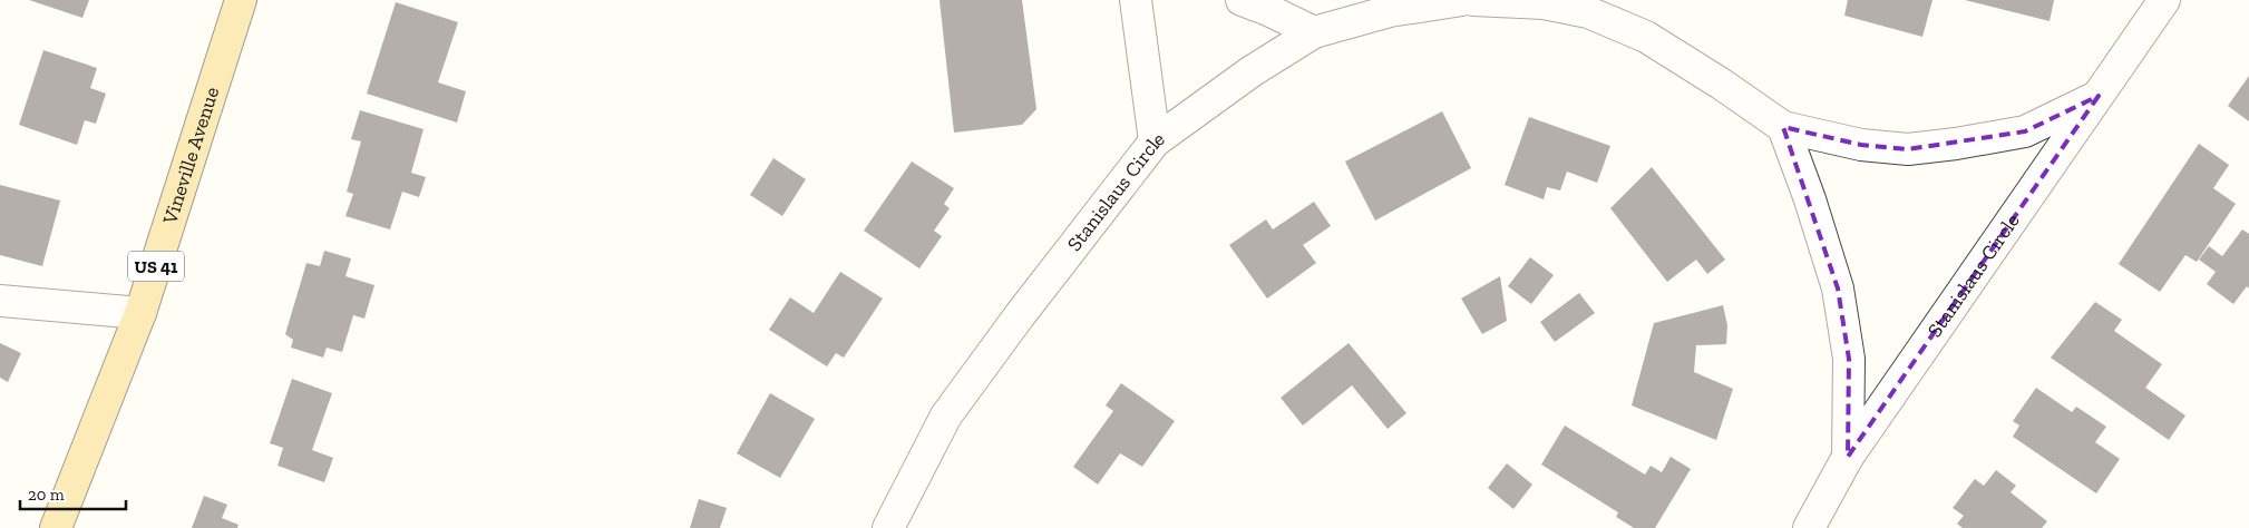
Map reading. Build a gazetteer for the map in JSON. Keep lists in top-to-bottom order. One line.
{"streets":{"main road":["Vineville Avenue","US 41"],"street":["Stanislaus Circle"]},"scale_bar":"20 m"}
